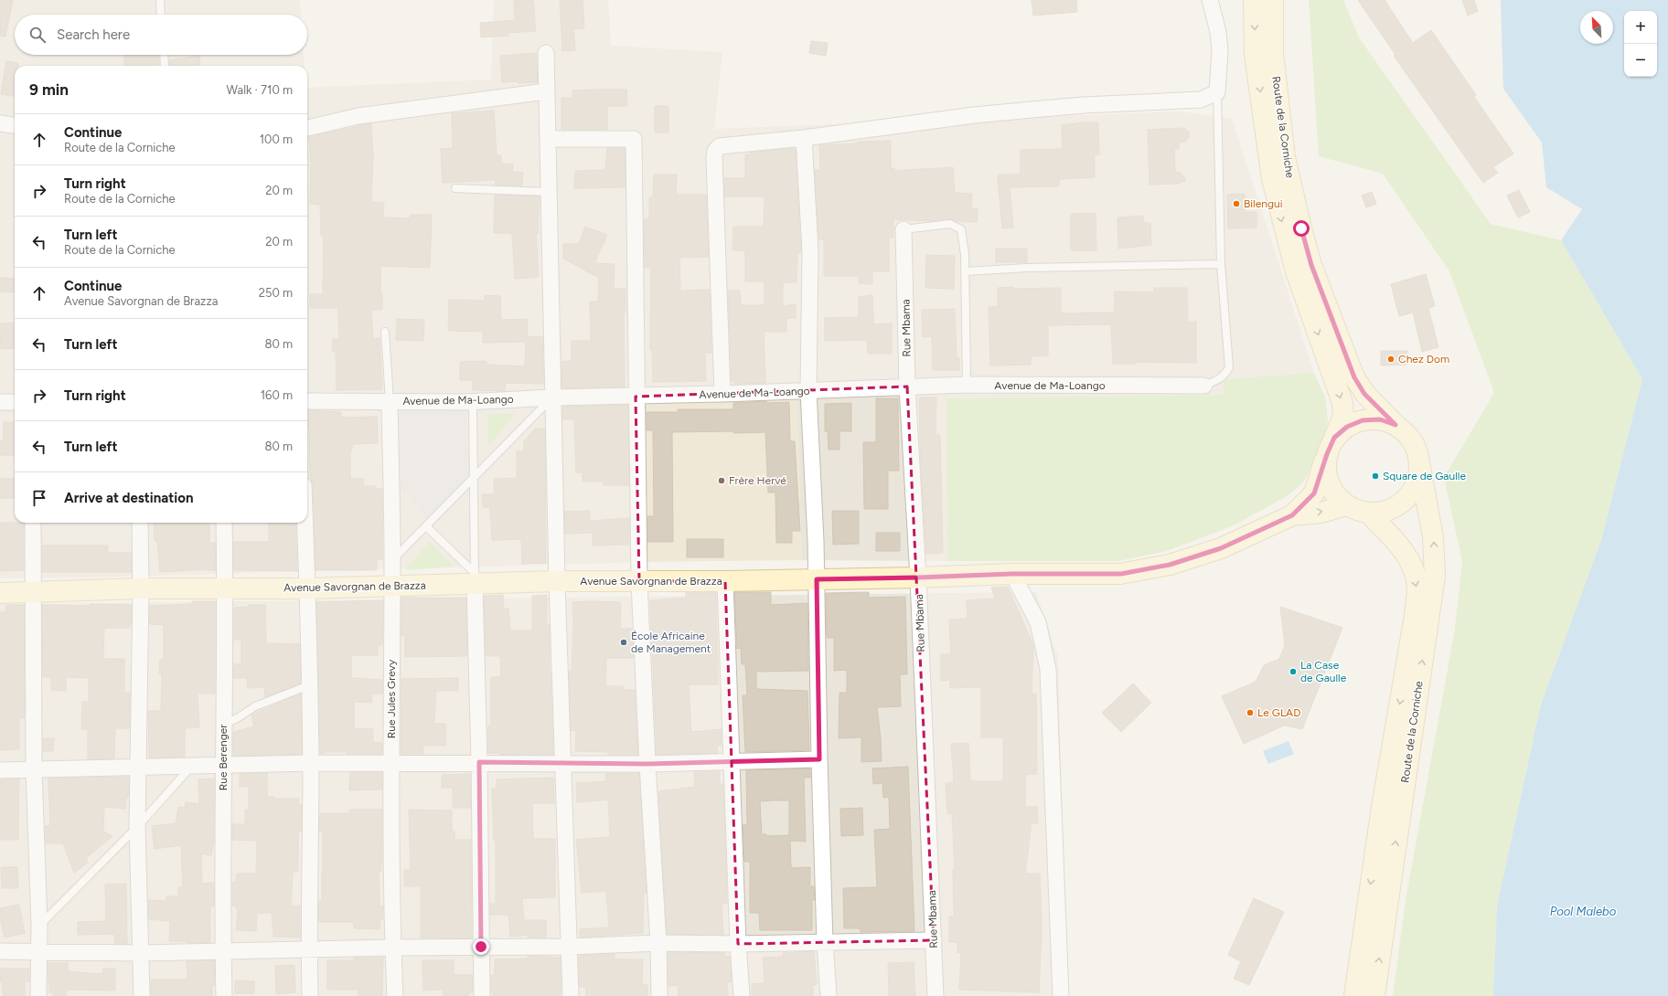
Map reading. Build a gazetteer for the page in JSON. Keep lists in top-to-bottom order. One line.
{"streets":{"main road":["Route de la Corniche","Avenue Savorgnan de Brazza"],"street":["Rue Mbama","Avenue de Ma-Loango","Rue Jules Grevy","Rue Berenger"]},"crossings":[["Route de la Corniche","Avenue Savorgnan de Brazza"],["Rue Mbama","Avenue de Ma-Loango"],["Rue Mbama","Avenue Savorgnan de Brazza"],["Avenue de Ma-Loango","Rue Jules Grevy"],["Avenue Savorgnan de Brazza","Rue Jules Grevy"],["Avenue Savorgnan de Brazza","Rue Berenger"]],"water":["Pool Malebo"],"places":["Bilengui","Chez Dom","Square de Gaulle","Frère Hervé","École Africaine de Management","La Case de Gaulle","Le GLAD"],"north":"top left","page":{"map_buttons":["+","−"],"search":"Search here","heading":["9 min","Walk · 710 m"],"list":[["Continue","Route de la Corniche","100 m"],["Turn right","Route de la Corniche","20 m"],["Turn left","Route de la Corniche","20 m"],["Continue","Avenue Savorgnan de Brazza","250 m"],["Turn left","80 m"],["Turn right","160 m"],["Turn left","80 m"],"Arrive at destination"]}}
